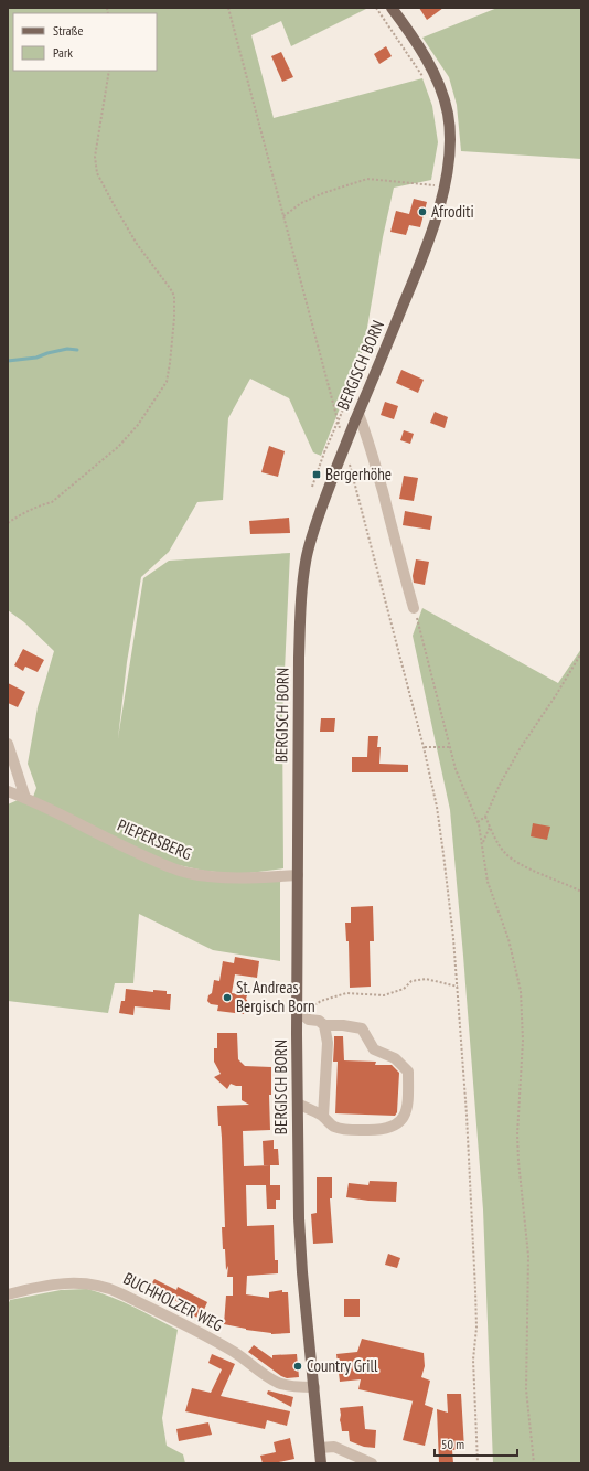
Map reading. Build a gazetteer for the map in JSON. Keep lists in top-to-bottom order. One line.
{"streets":{"main road":["BERGISCH BORN"],"street":["PIEPERSBERG","BUCHHOLZER WEG"]},"crossings":[["BERGISCH BORN","PIEPERSBERG"],["BERGISCH BORN","BUCHHOLZER WEG"]],"places":{"other":["Afroditi","St. Andreas Bergisch Born","Country Grill"],"transit":["Bergerhöhe"]},"legend":["Straße","Park"],"scale_bar":"50 m"}
